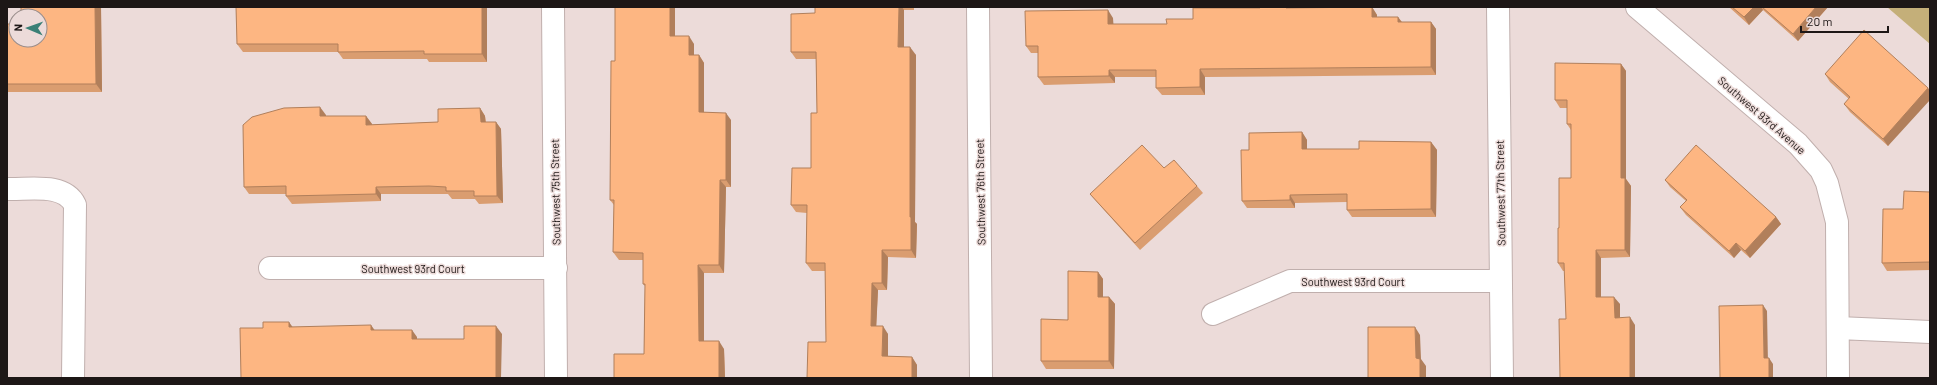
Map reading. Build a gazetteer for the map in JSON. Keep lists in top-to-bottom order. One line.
{"streets":{"street":["Southwest 93rd Avenue","Southwest 75th Street","Southwest 76th Street","Southwest 77th Street","Southwest 93rd Court"]},"crossings":[["Southwest 75th Street","Southwest 93rd Court"],["Southwest 77th Street","Southwest 93rd Court"]],"scale_bar":"20 m","north":"left"}
